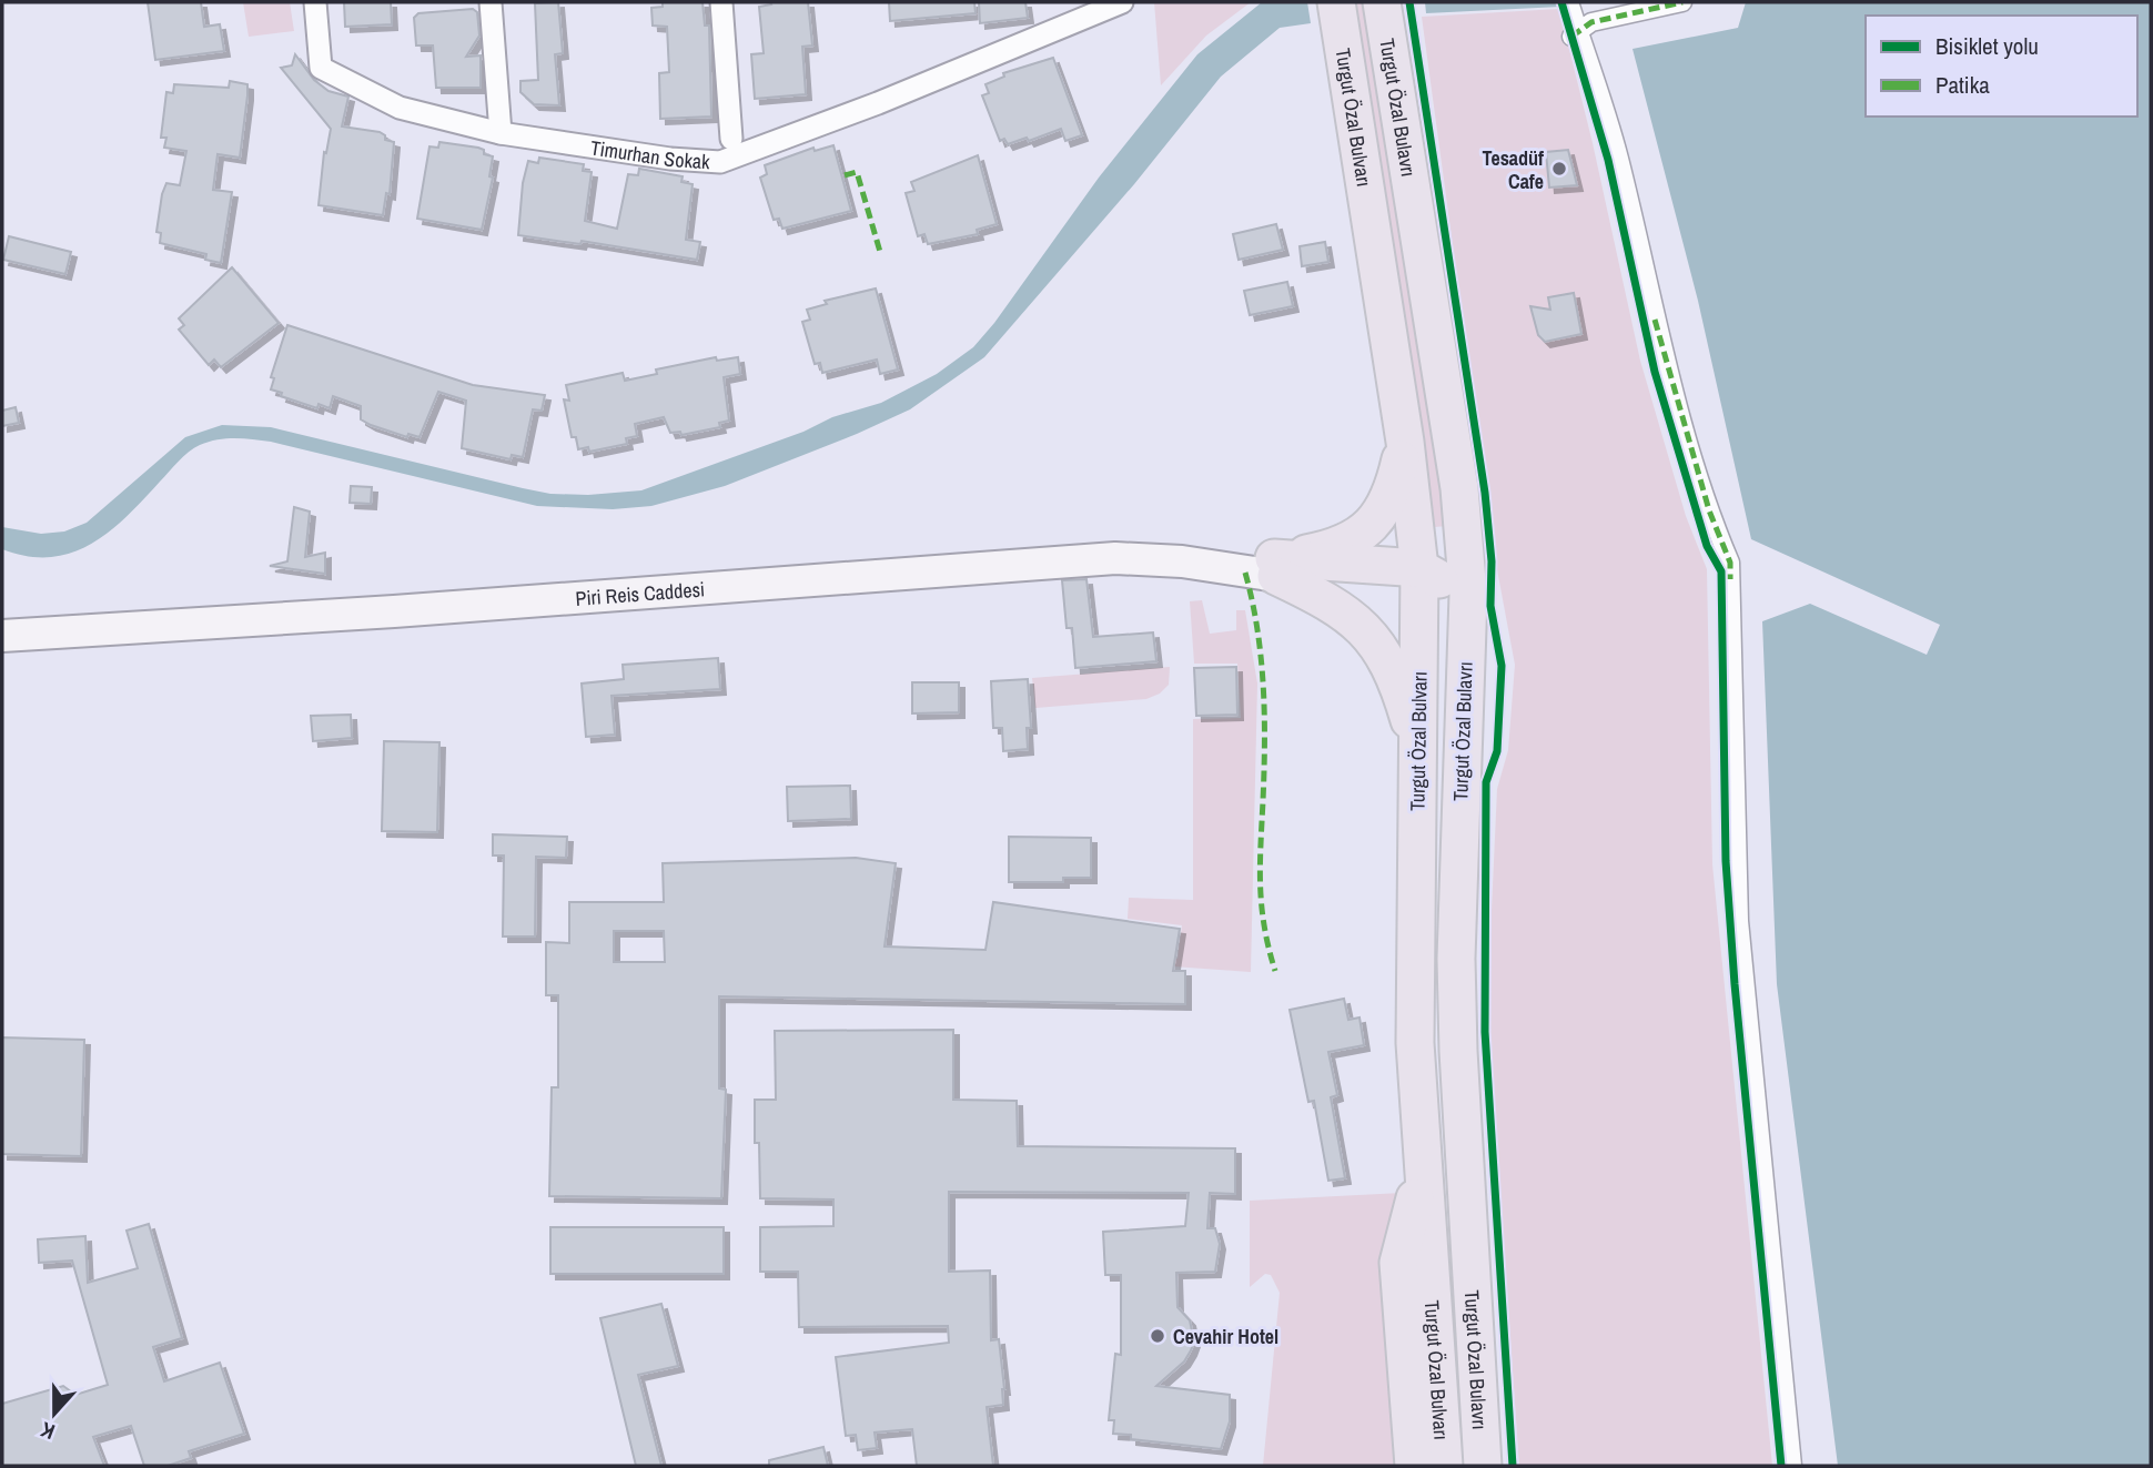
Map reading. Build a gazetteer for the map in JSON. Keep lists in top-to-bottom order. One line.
{"streets":{"highway":["Turgut Özal Bulavrı","Turgut Özal Bulvarı"],"main road":["Piri Reis Caddesi"],"street":["Timurhan Sokak"]},"places":["Tesadüf Cafe","Cevahir Hotel"],"legend":["Bisiklet yolu","Patika"],"north":"bottom"}
